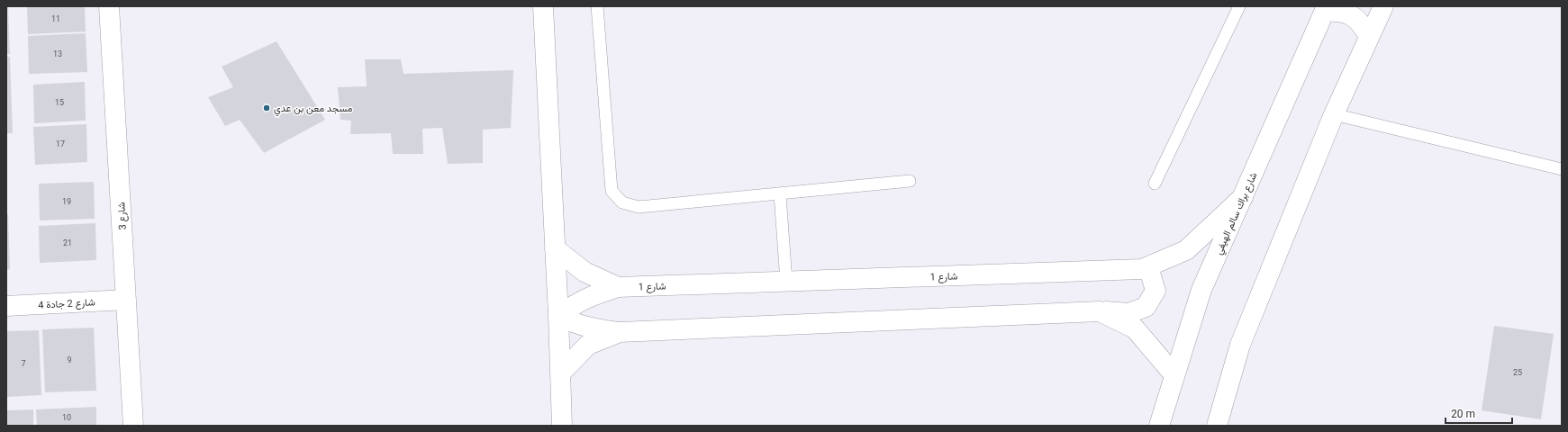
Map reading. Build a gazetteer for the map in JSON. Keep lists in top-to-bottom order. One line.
{"streets":{"street":["شارع براك سالم الهيفي","شارع 3","شارع 1","شارع 2 جادة 4"]},"crossings":[["شارع براك سالم الهيفي","شارع 1"],["شارع 3","شارع 2 جادة 4"]],"places":["مسجد معن بن عدي"],"house_numbers":["11","13","15","17","19","21","9","7","25","10"],"scale_bar":"20 m"}
